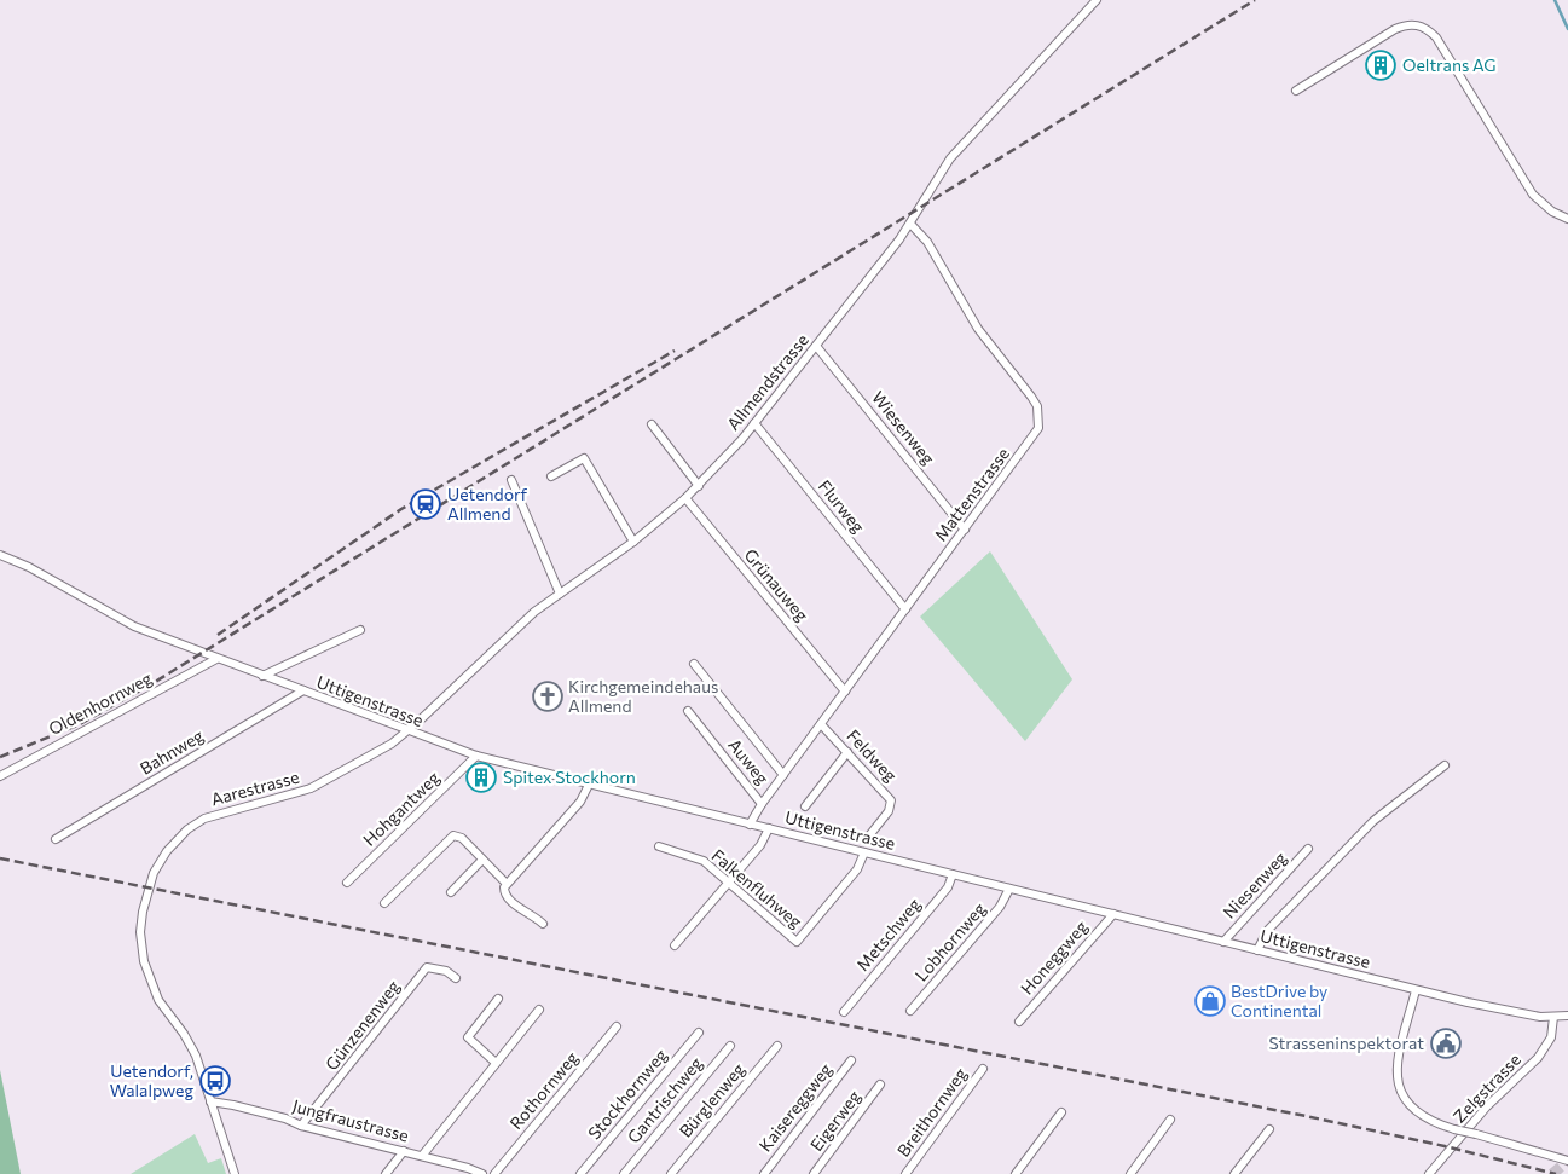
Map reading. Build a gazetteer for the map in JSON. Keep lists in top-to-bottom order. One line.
{"streets":{"street":["Allmendstrasse","Wiesenweg","Mattenstrasse","Flurweg","Grünauweg","Uttigenstrasse","Oldenhornweg","Bahnweg","Feldweg","Auweg","Aarestrasse","Hohgantweg","Niesenweg","Falkenfluhweg","Metschweg","Lobhornweg","Honeggweg","Günzenenweg","Zelgstrasse","Rothornweg","Stockhornweg","Gantrischweg","Bürglenweg","Kaisereggweg","Breithornweg","Jungfraustrasse","Eigerweg"]},"crossings":[["Allmendstrasse","Wiesenweg"],["Allmendstrasse","Mattenstrasse"],["Allmendstrasse","Flurweg"],["Allmendstrasse","Grünauweg"],["Allmendstrasse","Uttigenstrasse"],["Allmendstrasse","Aarestrasse"],["Wiesenweg","Mattenstrasse"],["Mattenstrasse","Flurweg"],["Mattenstrasse","Grünauweg"],["Mattenstrasse","Uttigenstrasse"],["Mattenstrasse","Feldweg"],["Mattenstrasse","Auweg"],["Uttigenstrasse","Oldenhornweg"],["Uttigenstrasse","Bahnweg"],["Uttigenstrasse","Aarestrasse"],["Uttigenstrasse","Hohgantweg"],["Uttigenstrasse","Niesenweg"],["Uttigenstrasse","Falkenfluhweg"],["Uttigenstrasse","Metschweg"],["Uttigenstrasse","Lobhornweg"],["Uttigenstrasse","Honeggweg"],["Aarestrasse","Jungfraustrasse"],["Günzenenweg","Jungfraustrasse"]],"places":{"building":["Oeltrans AG","Spitex Stockhorn"],"station":["Uetendorf Allmend"],"church":["Kirchgemeindehaus Allmend"],"shop":["BestDrive by Continental"],"public building":["Strasseninspektorat"],"bus stop":["Uetendorf, Walalpweg"]}}
